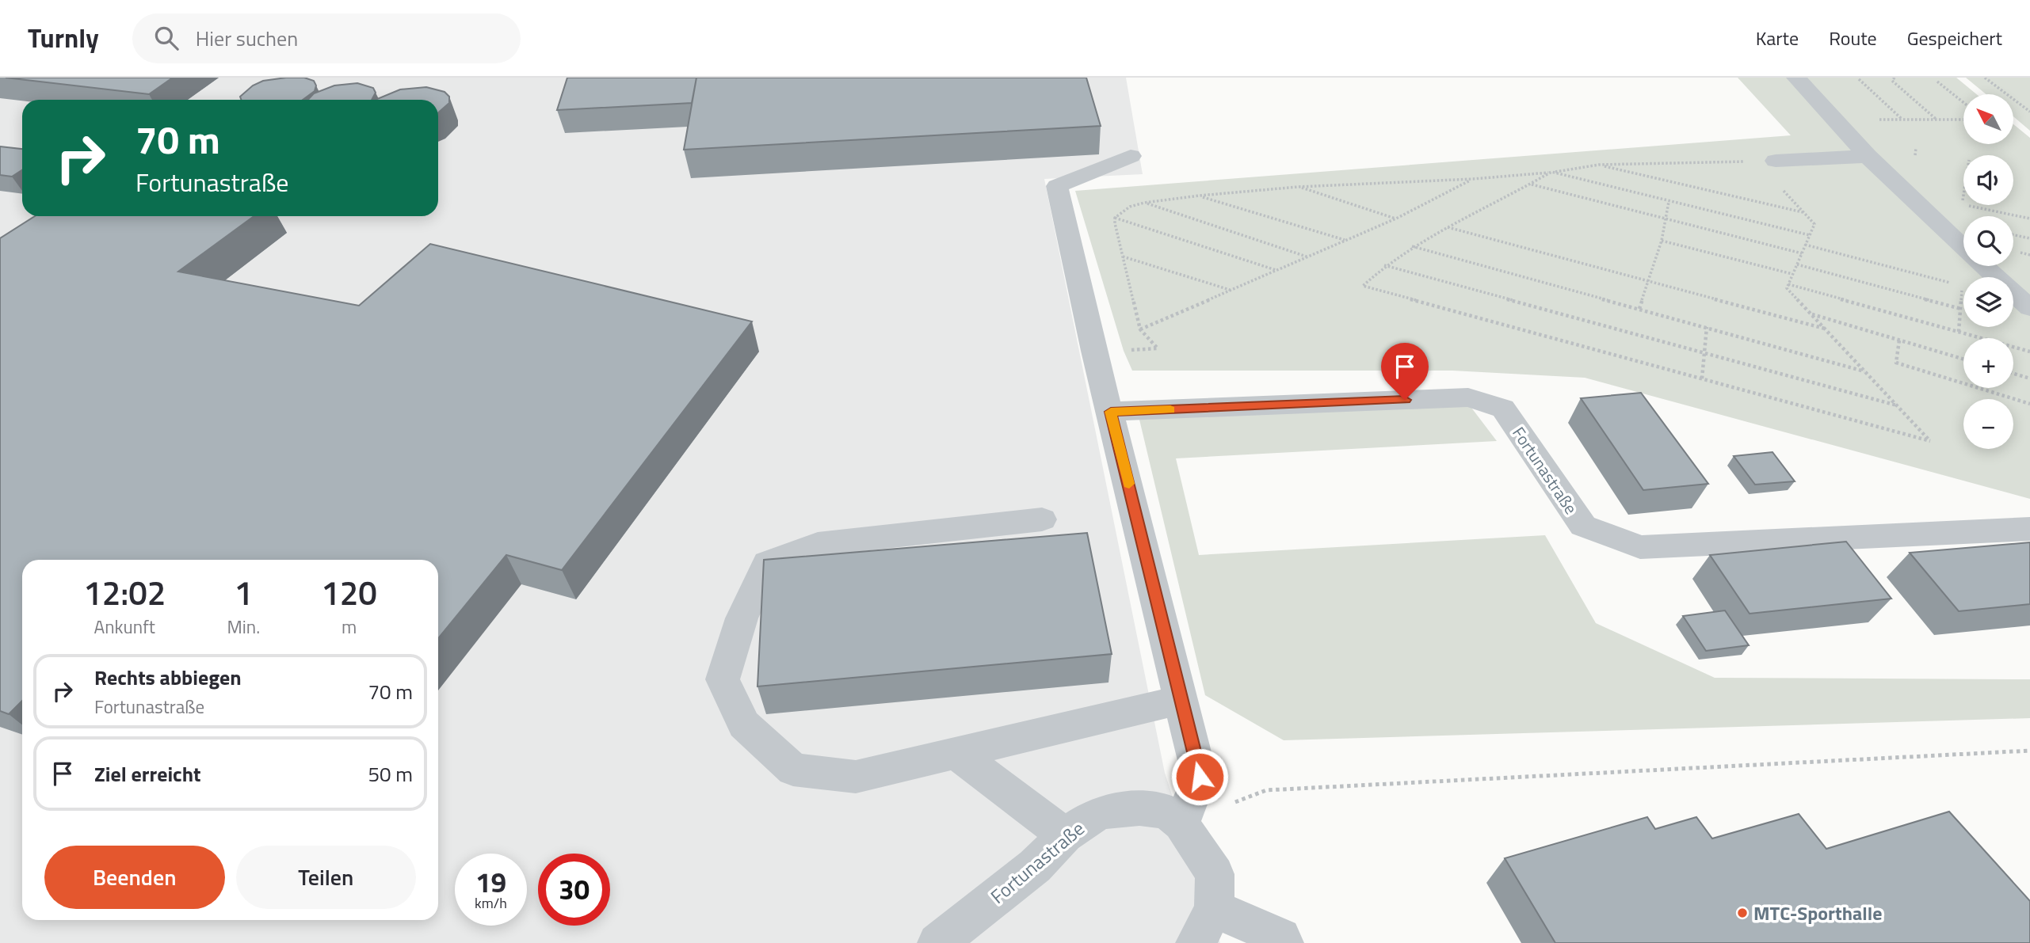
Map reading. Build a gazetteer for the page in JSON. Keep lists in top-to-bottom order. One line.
{"streets":{"street":["Fortunastraße"]},"places":["MTC-Sporthalle"],"north":"top left","page":{"header":"Turnly","search":"Hier suchen","nav":["Karte","Route","Gespeichert"],"map_buttons":["+","−"],"turn":["70 m","Fortunastraße"],"eta":["12:02","Ankunft","1","Min.","120","m"],"list":[{"name":"Rechts abbiegen","note":"Fortunastraße","value":"70 m"},{"name":"Ziel erreicht","value":"50 m"}],"buttons":["Beenden","Teilen"],"speed":"19 km/h","limit":"30"}}
